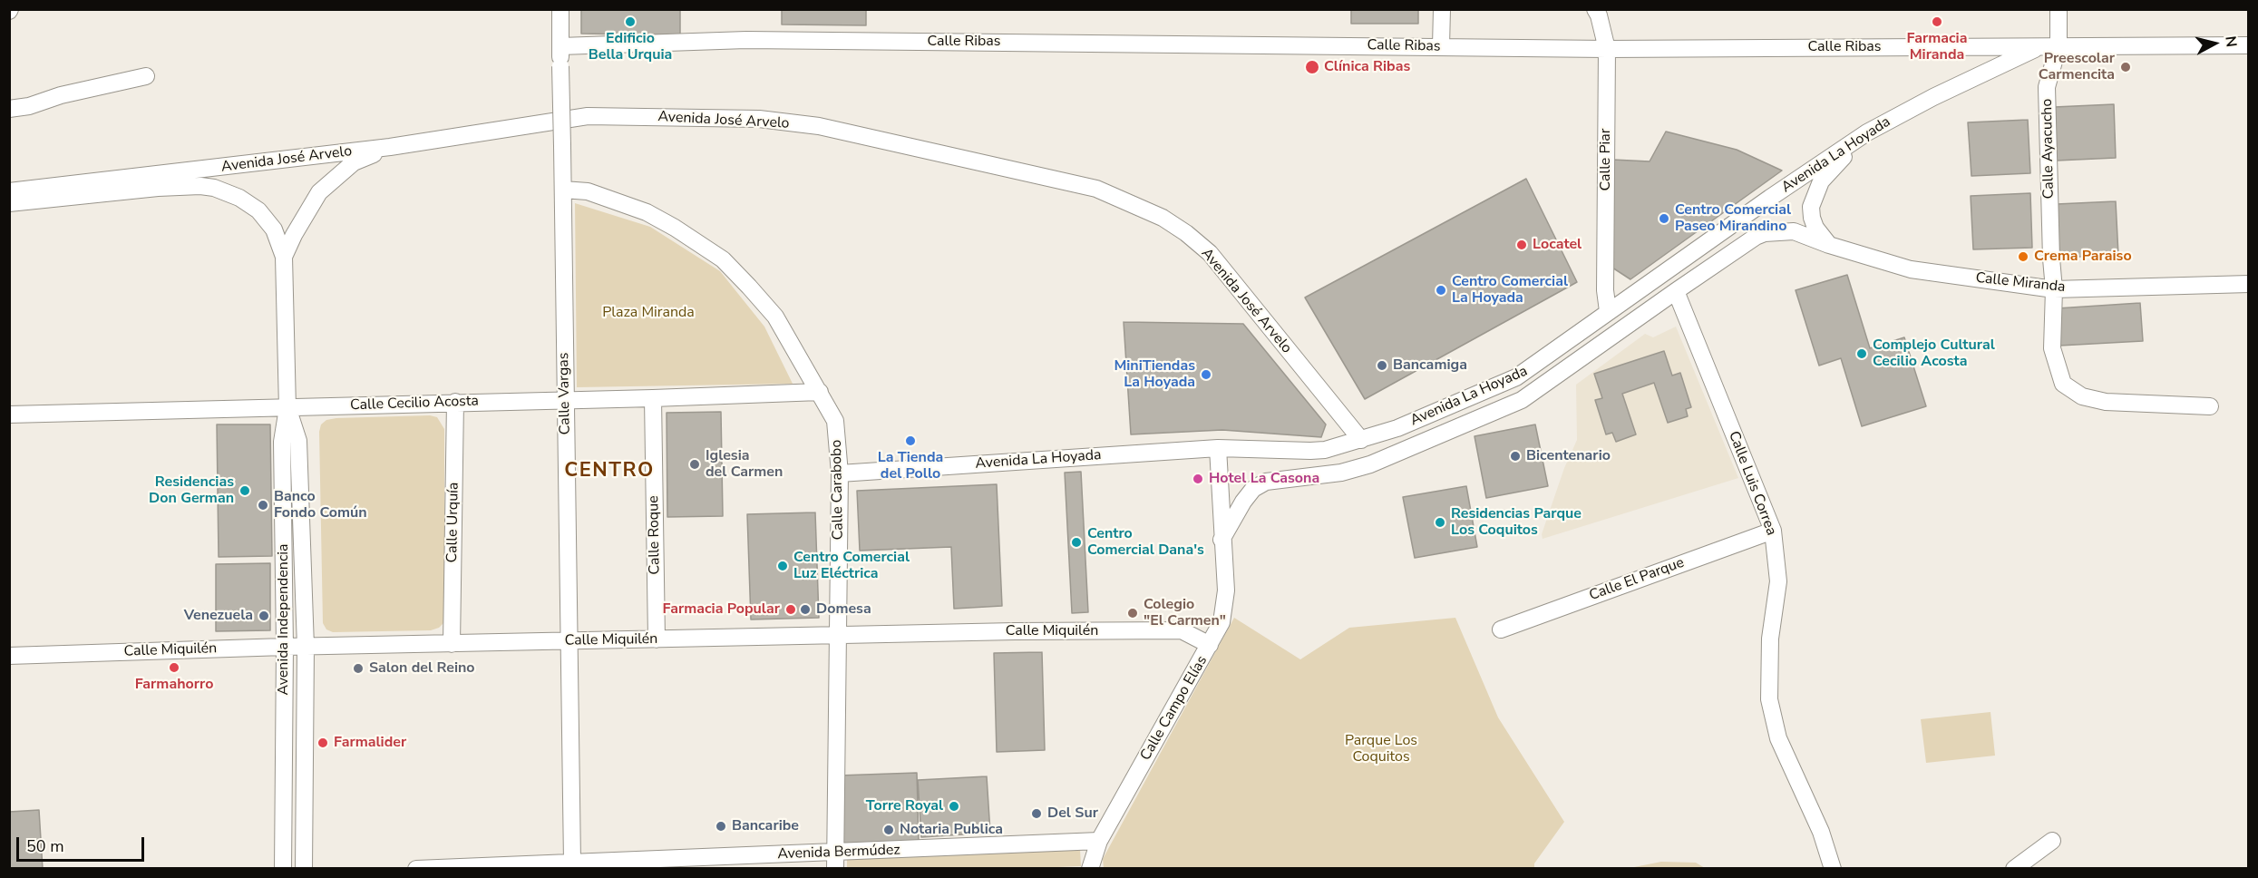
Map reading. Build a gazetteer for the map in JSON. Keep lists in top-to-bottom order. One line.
{"streets":{"street":["Calle Ribas","Avenida José Arvelo","Calle Ayacucho","Avenida La Hoyada","Calle Piar","Calle Miranda","Calle Vargas","Calle Cecilio Acosta","Calle Luis Correa","Calle Carabobo","Calle Urquía","Calle Roque","Calle El Parque","Avenida Independencia","Calle Miquilén","Calle Campo Elías","Avenida Bermúdez"]},"crossings":[["Calle Ribas","Calle Ayacucho"],["Calle Ribas","Avenida La Hoyada"],["Calle Ribas","Calle Piar"],["Calle Ribas","Calle Vargas"],["Avenida José Arvelo","Avenida La Hoyada"],["Calle Ayacucho","Calle Miranda"],["Avenida La Hoyada","Calle Piar"],["Avenida La Hoyada","Calle Miranda"],["Avenida La Hoyada","Calle Luis Correa"],["Avenida La Hoyada","Calle Carabobo"],["Avenida La Hoyada","Calle Campo Elías"],["Calle Vargas","Calle Cecilio Acosta"],["Calle Vargas","Calle Carabobo"],["Calle Vargas","Calle Miquilén"],["Calle Vargas","Avenida Bermúdez"],["Calle Cecilio Acosta","Calle Carabobo"],["Calle Cecilio Acosta","Calle Urquía"],["Calle Cecilio Acosta","Calle Roque"],["Calle Cecilio Acosta","Avenida Independencia"],["Calle Luis Correa","Calle El Parque"],["Calle Carabobo","Calle Miquilén"],["Calle Carabobo","Avenida Bermúdez"],["Calle Urquía","Calle Miquilén"],["Calle Roque","Calle Miquilén"],["Avenida Independencia","Calle Miquilén"],["Calle Miquilén","Calle Campo Elías"],["Calle Campo Elías","Avenida Bermúdez"]],"districts":["CENTRO"],"parks":["Plaza Miranda","Parque Los Coquitos"],"places":["Edificio Bella Urquia","Farmacia Miranda","Clínica Ribas","Preescolar Carmencita","Centro Comercial Paseo Mirandino","Locatel","Crema Paraiso","Centro Comercial La Hoyada","Complejo Cultural Cecilio Acosta","Bancamiga","MiniTiendas La Hoyada","La Tienda del Pollo","Bicentenario","Iglesia del Carmen","Hotel La Casona","Residencias Don German","Banco Fondo Común","Residencias Parque Los Coquitos","Centro Comercial Dana's","Centro Comercial Luz Eléctrica","Farmacia Popular","Domesa","Colegio \"El Carmen\"","Venezuela","Farmahorro","Salon del Reino","Farmalider","Torre Royal","Del Sur","Bancaribe","Notaria Publica"],"scale_bar":"50 m","north":"right"}
